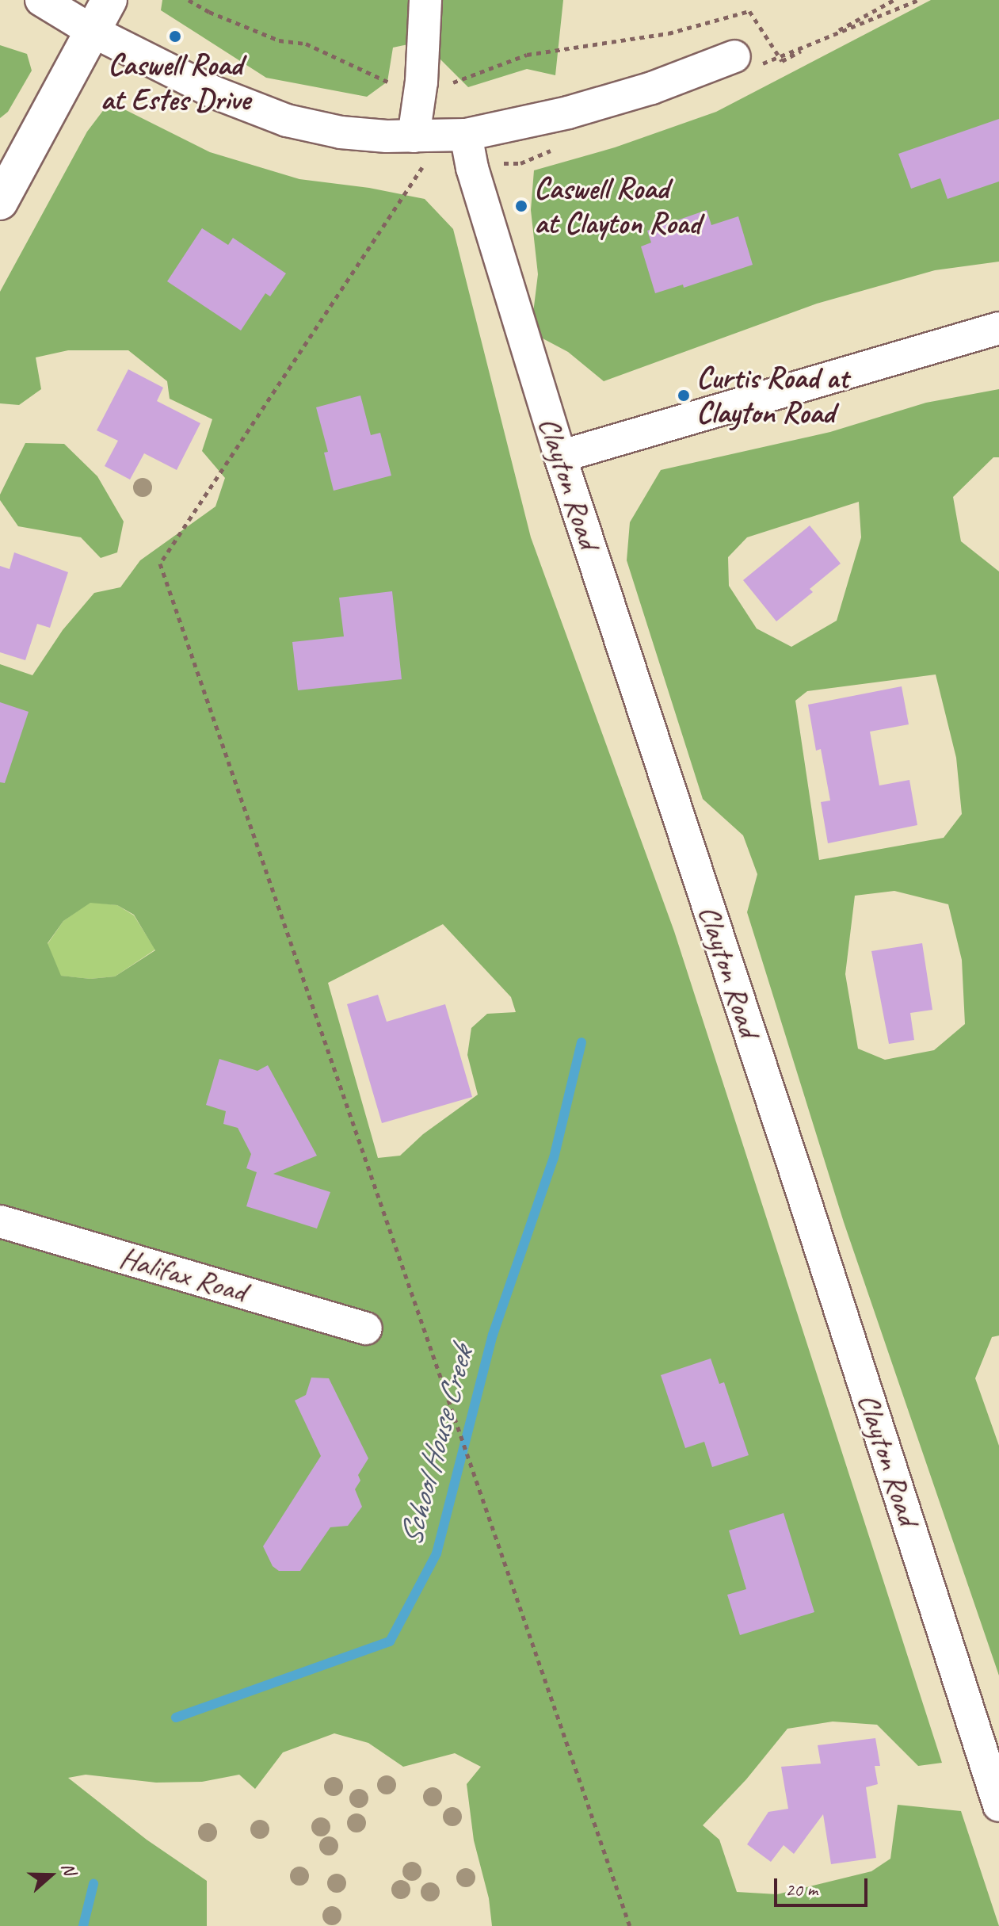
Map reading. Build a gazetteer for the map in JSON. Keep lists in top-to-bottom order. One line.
{"streets":{"street":["Clayton Road","Halifax Road"]},"water":["School House Creek"],"places":["Caswell Road at Estes Drive","Caswell Road at Clayton Road","Curtis Road at Clayton Road"],"scale_bar":"20 m","north":"right"}
